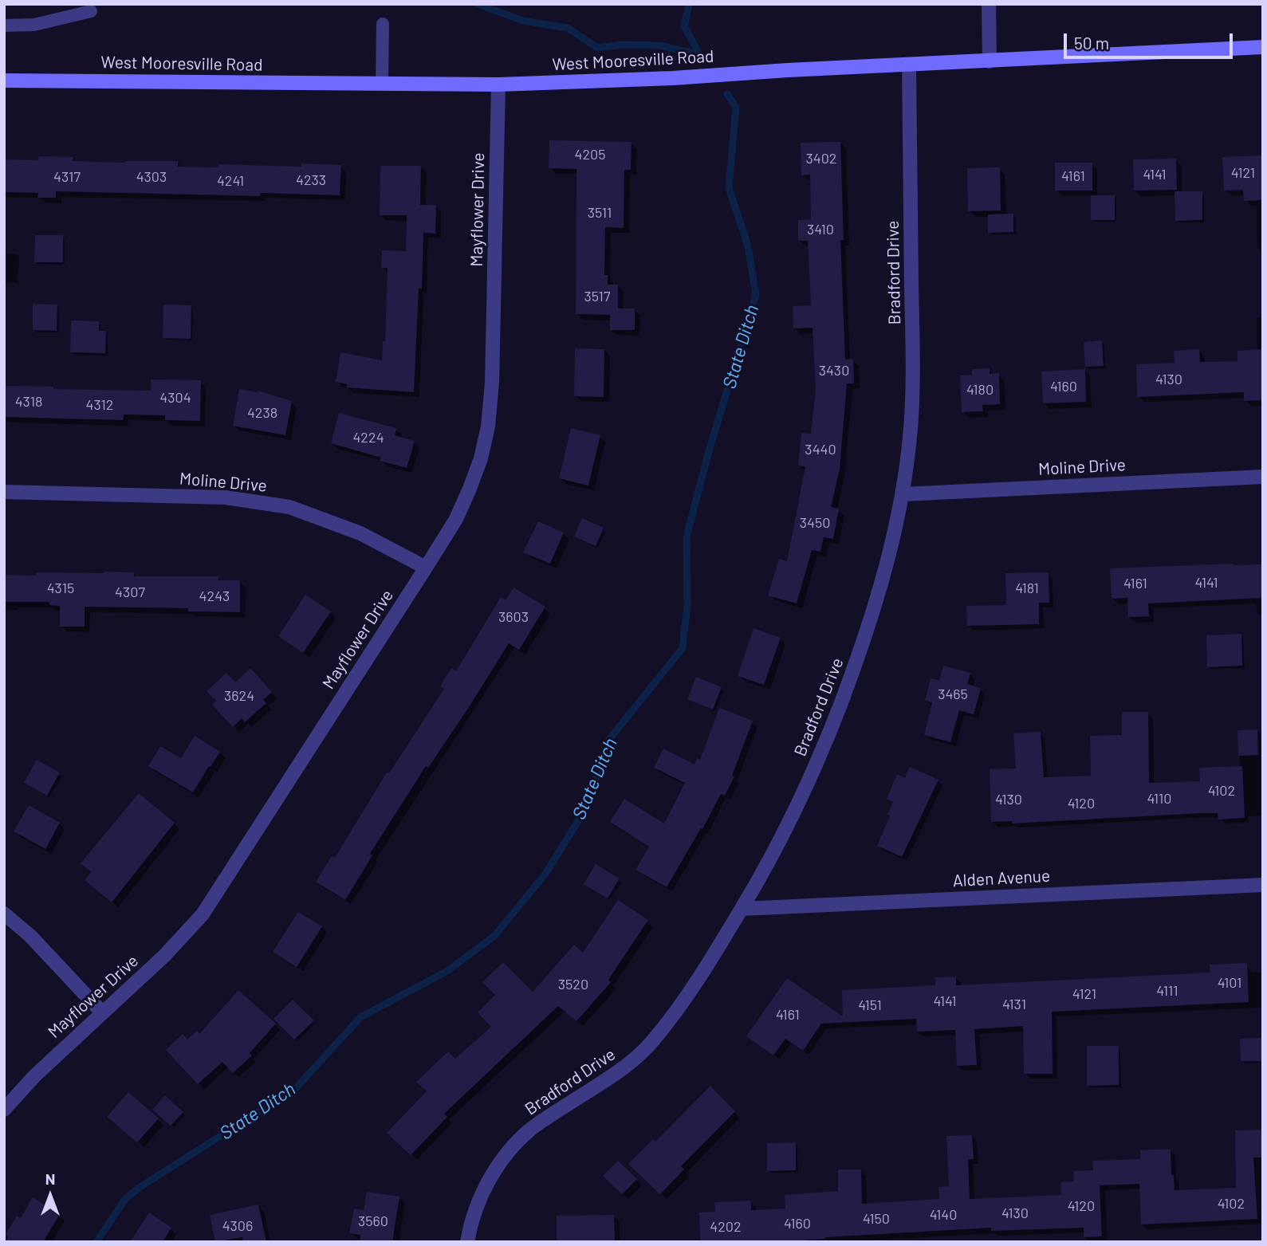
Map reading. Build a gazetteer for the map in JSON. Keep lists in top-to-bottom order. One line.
{"streets":{"main road":["West Mooresville Road"],"street":["Mayflower Drive","Bradford Drive","Moline Drive","Alden Avenue"]},"crossings":[["West Mooresville Road","Mayflower Drive"],["West Mooresville Road","Bradford Drive"],["Mayflower Drive","Moline Drive"],["Bradford Drive","Moline Drive"],["Bradford Drive","Alden Avenue"]],"water":["State Ditch"],"house_numbers":["4205","3402","4121","4141","4161","4317","4303","4233","4241","3511","3410","3517","3430","4130","4160","4180","4304","4318","4312","4238","4224","3440","3450","4141","4161","4315","4181","4307","4243","3603","3465","3624","4102","4110","4130","4120","4101","3520","4111","4121","4141","4131","4151","4161","4102","4120","4130","4140","4150","3560","4160","4306","4202"],"scale_bar":"50 m","north":"top"}
